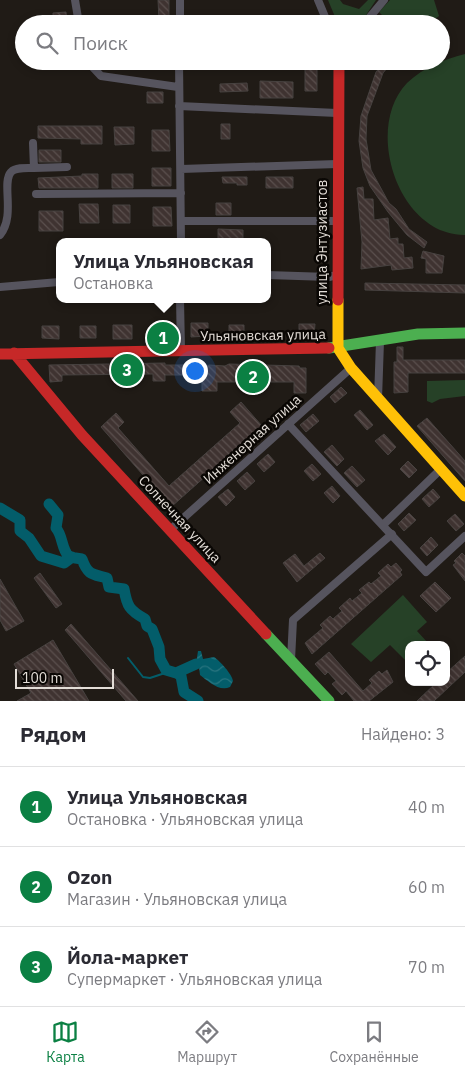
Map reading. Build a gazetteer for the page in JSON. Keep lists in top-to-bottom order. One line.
{"streets":{"street":["улица Энтузиастов","Ульяновская улица","Инженерная улица","Солнечная улица"]},"crossings":[["улица Энтузиастов","Ульяновская улица"],["Ульяновская улица","Солнечная улица"],["Инженерная улица","Солнечная улица"]],"scale_bar":"100 m","page":{"search":"Поиск","popup":["Улица Ульяновская","Остановка"],"pins":["1","3","2"],"scale":"100 m","heading":["Рядом","Найдено: 3"],"list":[{"mark":"1","name":"Улица Ульяновская","note":"Остановка · Ульяновская улица","value":"40 m"},{"mark":"2","name":"Ozon","note":"Магазин · Ульяновская улица","value":"60 m"},{"mark":"3","name":"Йола-маркет","note":"Супермаркет · Ульяновская улица","value":"70 m"}],"nav":["Карта","Маршрут","Сохранённые"]}}
